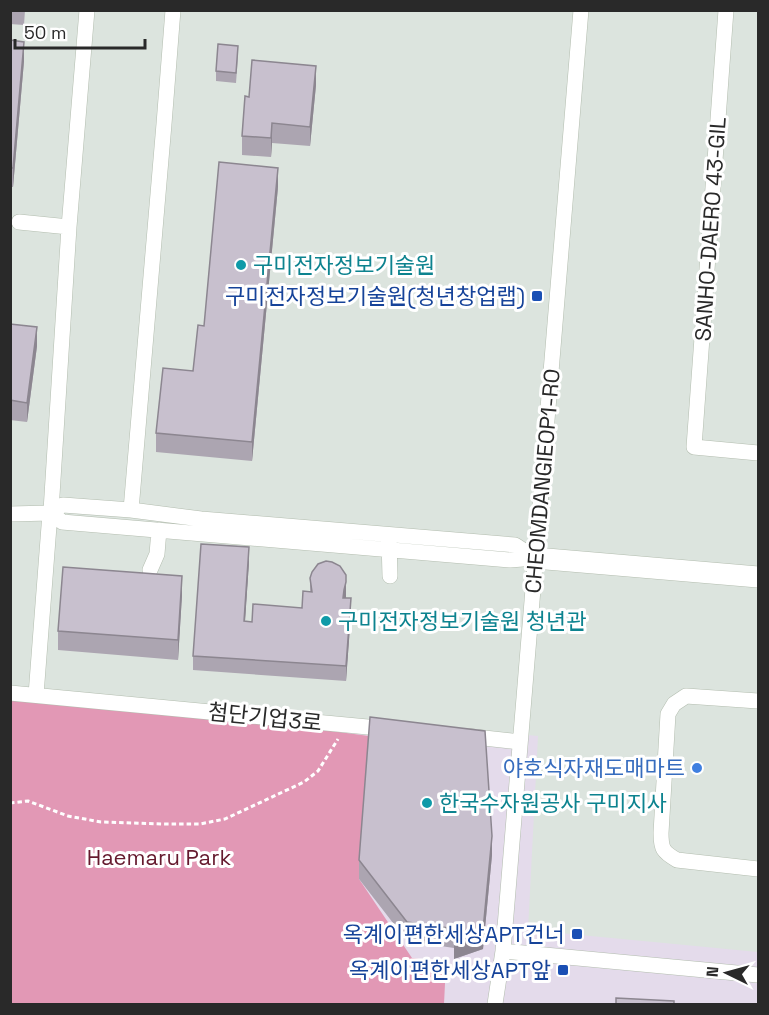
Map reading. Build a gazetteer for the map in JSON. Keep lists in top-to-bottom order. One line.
{"streets":{"street":["SANHO-DAERO 43-GIL","CHEOMDANGIEOP1-RO","첨단기업3로"]},"parks":["Haemaru Park"],"places":{"other":["구미전자정보기술원","구미전자정보기술원 청년관","야호식자재도매마트","한국수자원공사 구미지사"],"transit":["구미전자정보기술원(청년창업랩)","옥계이편한세상APT건너","옥계이편한세상APT앞"]},"scale_bar":"50 m","north":"left"}
